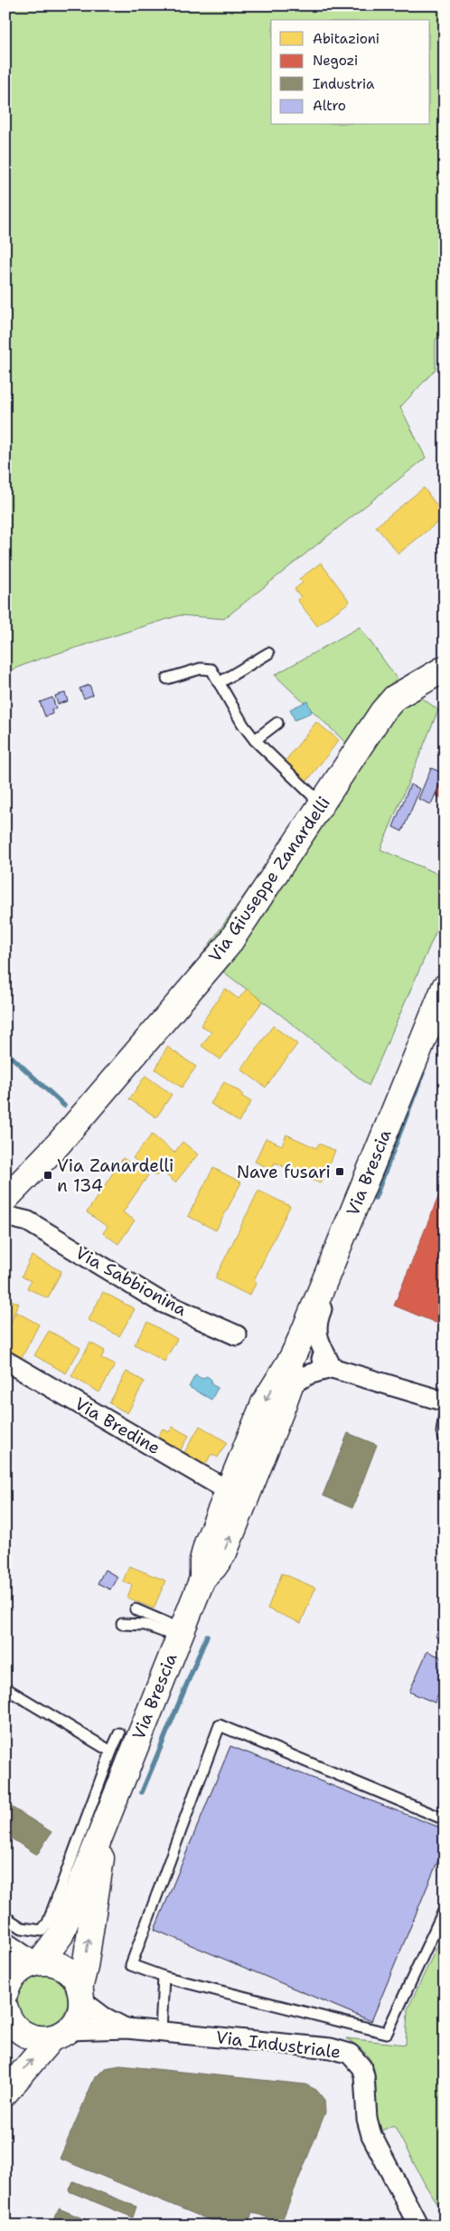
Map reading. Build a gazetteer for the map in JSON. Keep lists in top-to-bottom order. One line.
{"streets":{"main road":["Via Giuseppe Zanardelli","Via Brescia"],"street":["Via Sabbionina","Via Bredine","Via Industriale"]},"crossings":[["Via Brescia","Via Bredine"],["Via Brescia","Via Industriale"]],"places":{"transit":["Nave fusari","Via Zanardelli n 134"]},"legend":["Abitazioni","Negozi","Industria","Altro"]}
